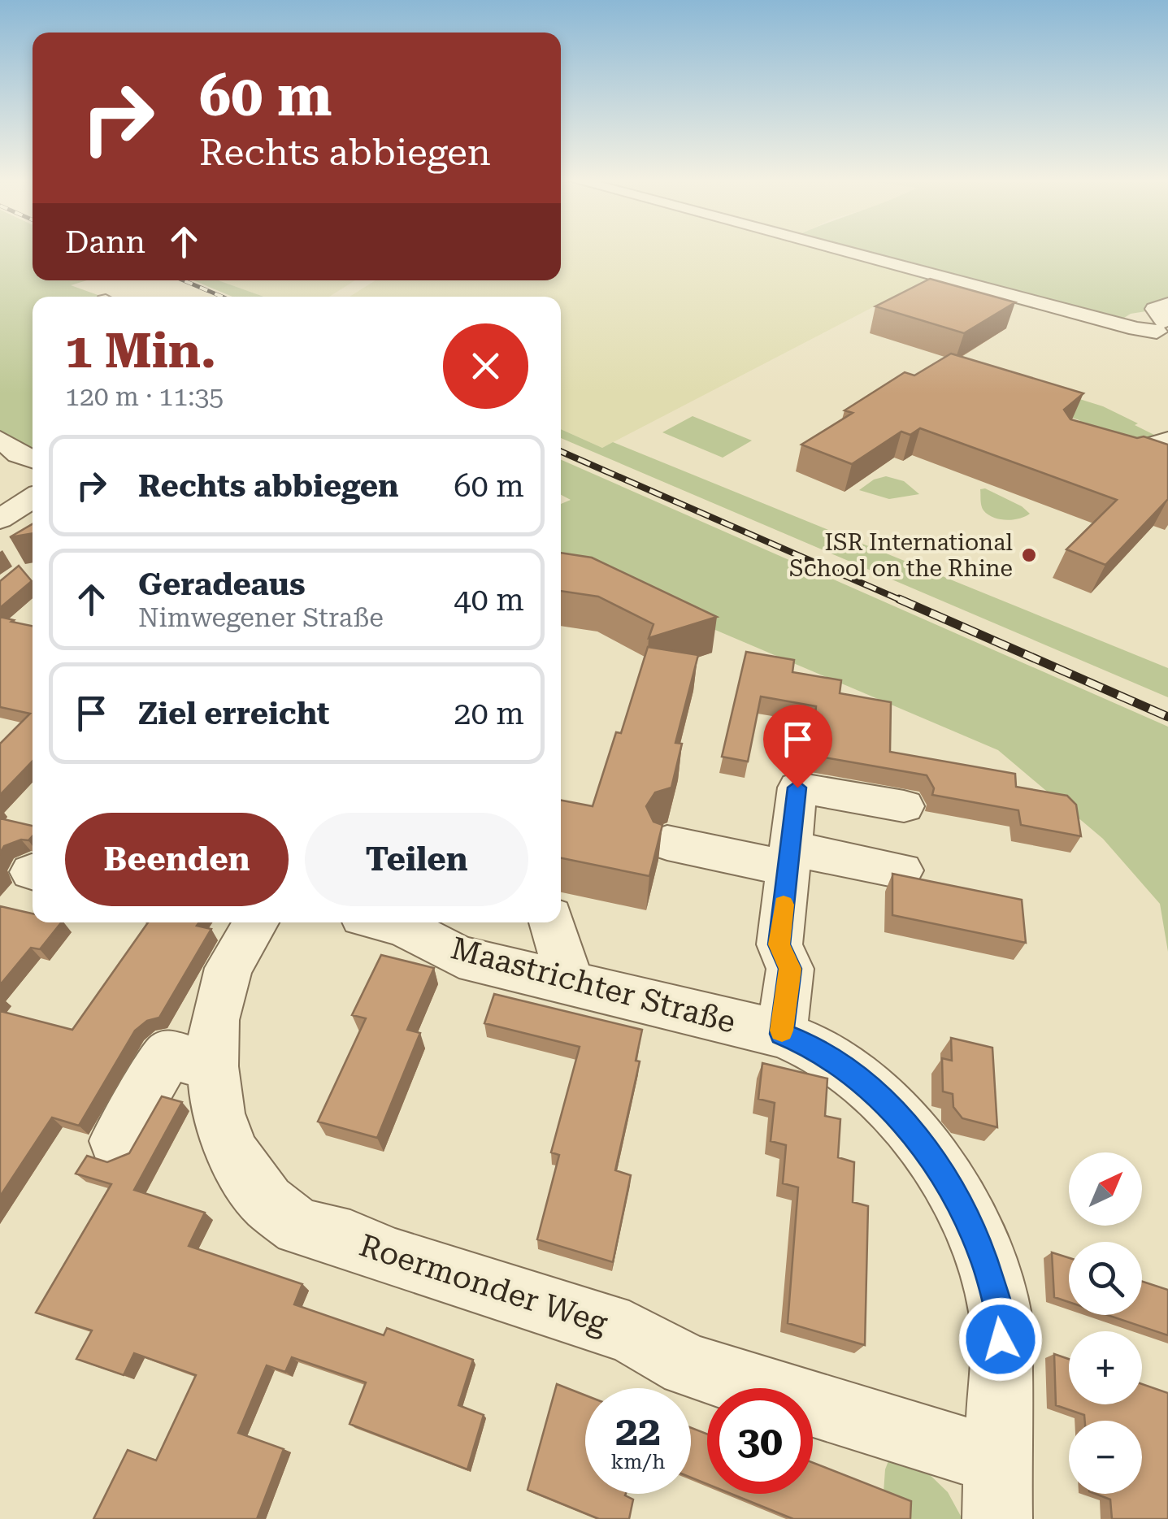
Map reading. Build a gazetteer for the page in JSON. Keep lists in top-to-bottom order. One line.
{"streets":{"street":["Maastrichter Straße","Roermonder Weg"]},"crossings":[["Maastrichter Straße","Roermonder Weg"]],"places":["ISR International School on the Rhine"],"north":"top right","page":{"turn":["60 m","Rechts abbiegen"],"then":"Dann","heading":["1 Min.","120 m · 11:35"],"list":[{"name":"Rechts abbiegen","value":"60 m"},{"name":"Geradeaus","note":"Nimwegener Straße","value":"40 m"},{"name":"Ziel erreicht","value":"20 m"}],"buttons":["Beenden","Teilen"],"map_buttons":["+","−"],"speed":"22 km/h","limit":"30"}}
